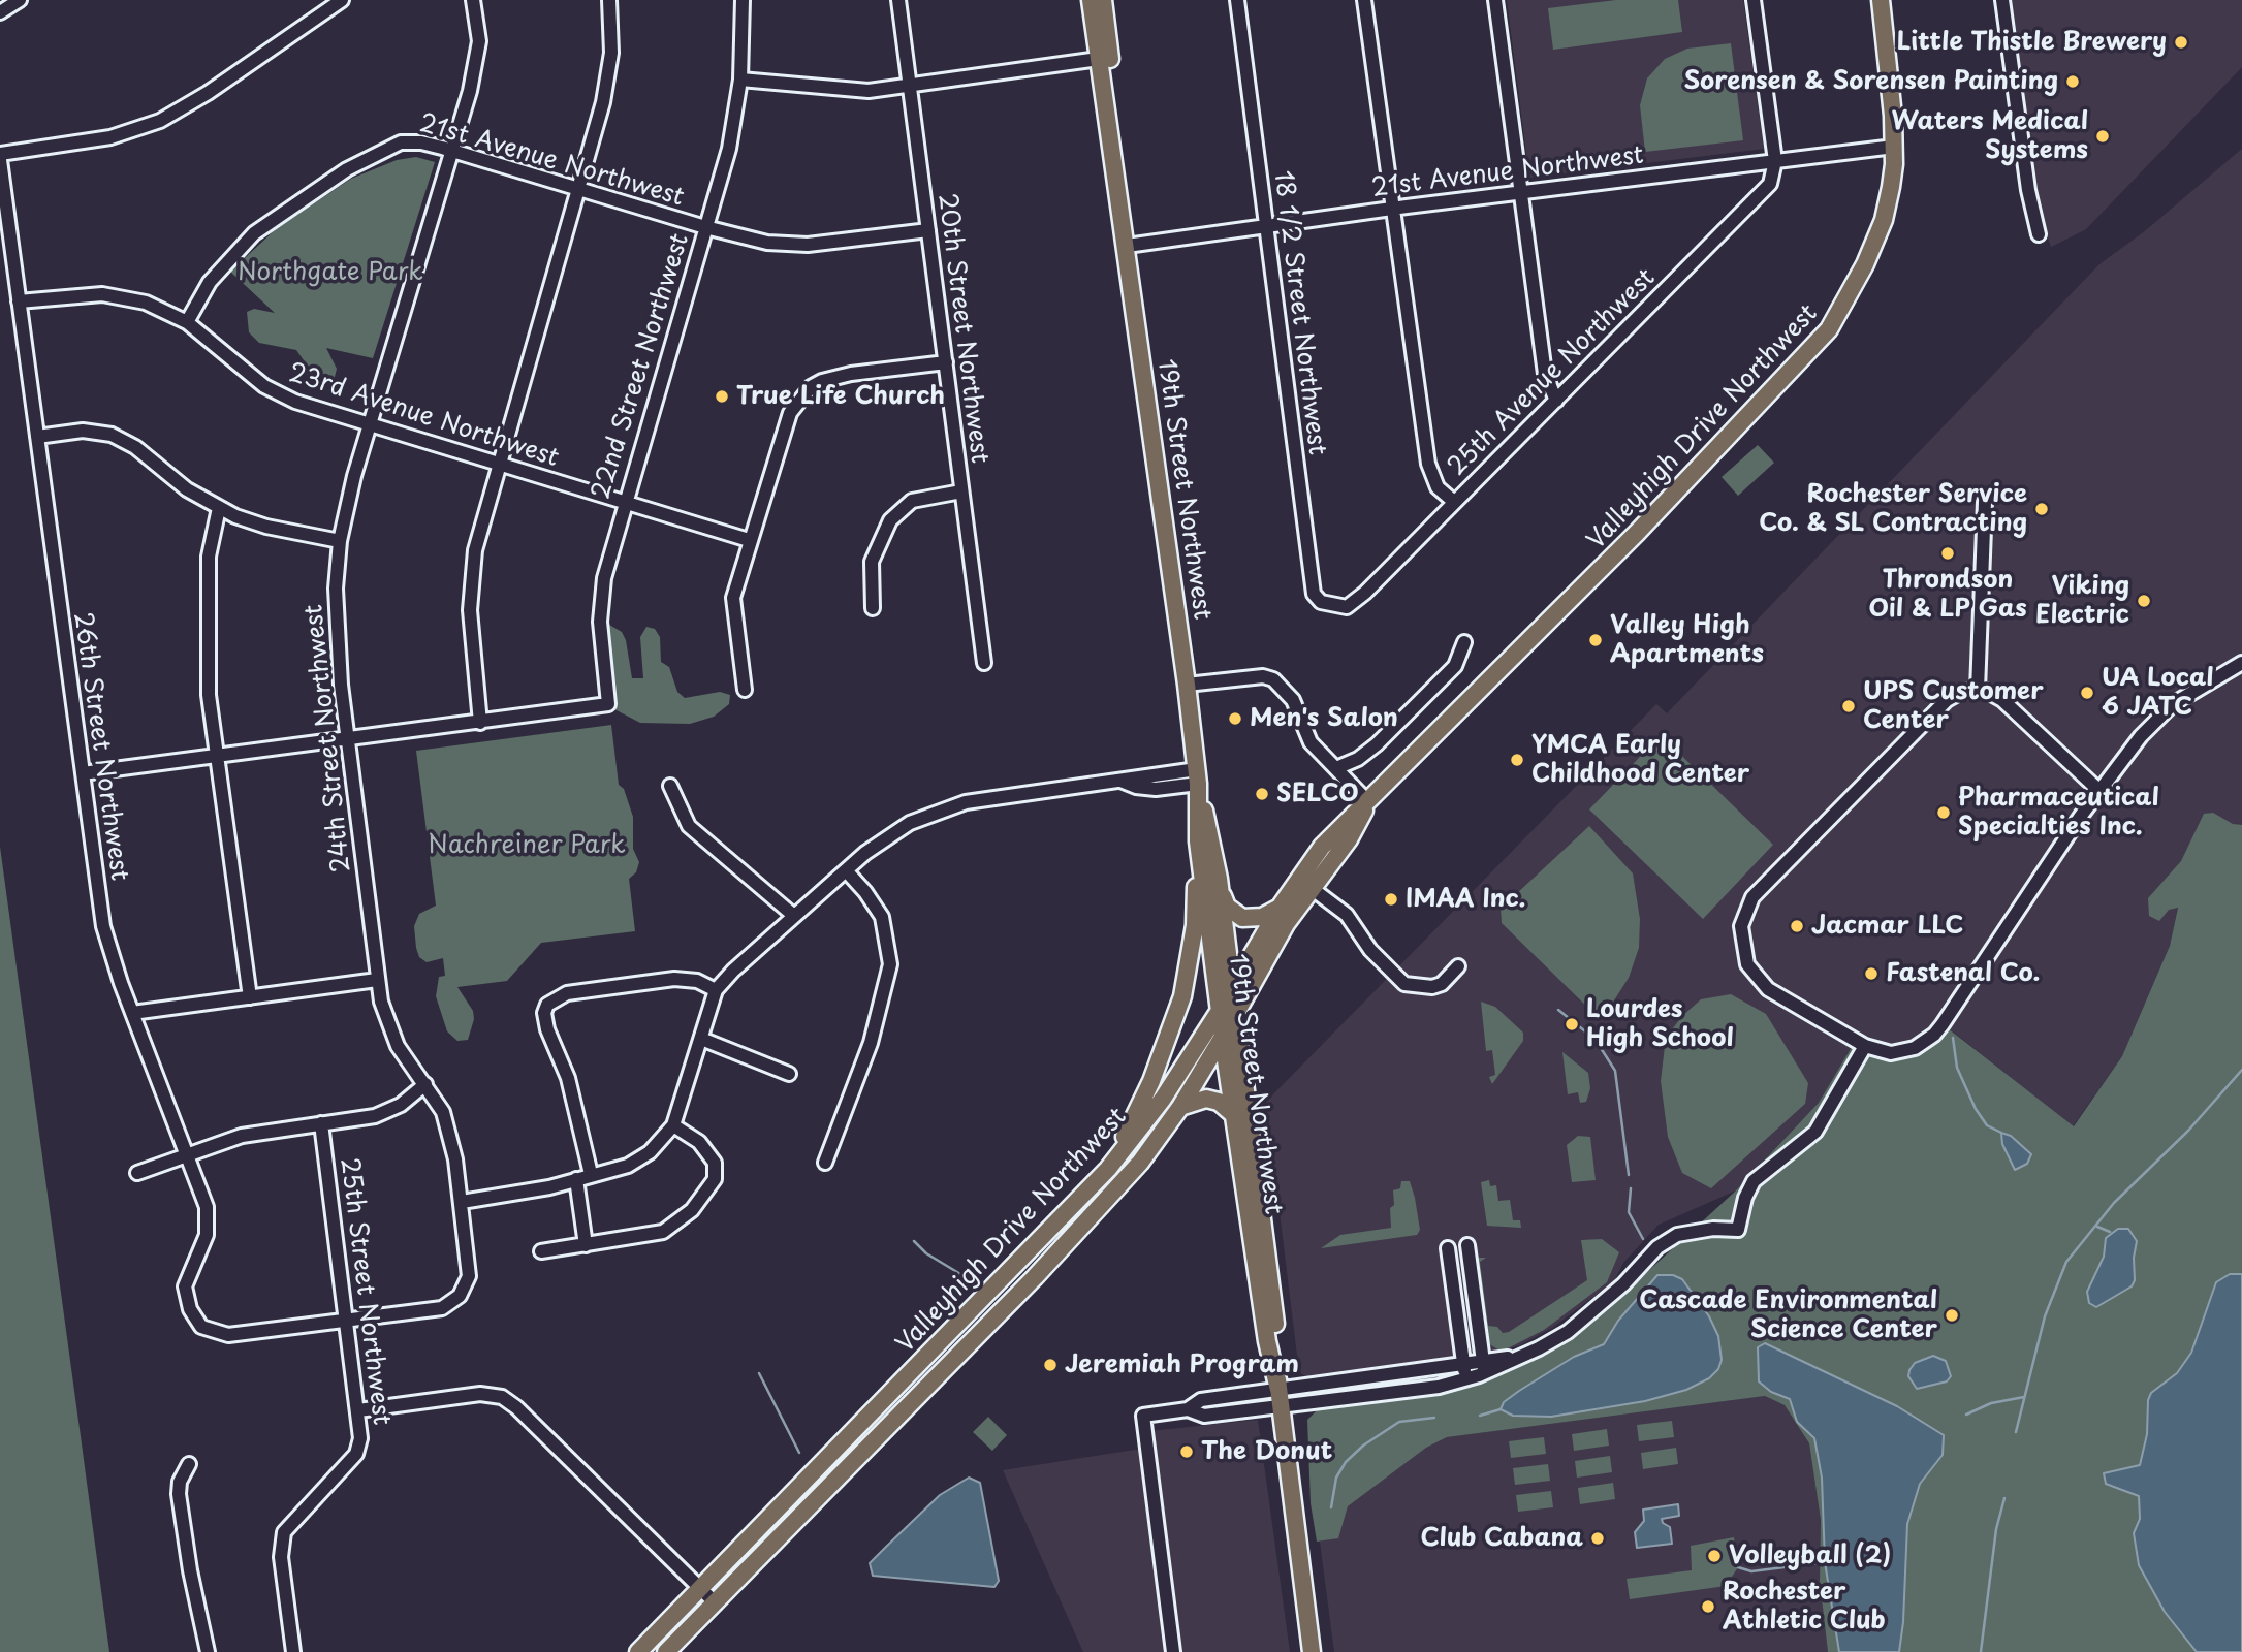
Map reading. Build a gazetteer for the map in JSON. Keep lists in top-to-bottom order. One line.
{"streets":{"main road":["Valleyhigh Drive Northwest","19th Street Northwest"],"street":["21st Avenue Northwest","18 1/2 Street Northwest","20th Street Northwest","22nd Street Northwest","25th Avenue Northwest","23rd Avenue Northwest","24th Street Northwest","26th Street Northwest","25th Street Northwest"]},"crossings":[["21st Avenue Northwest","18 1/2 Street Northwest"],["21st Avenue Northwest","20th Street Northwest"],["21st Avenue Northwest","22nd Street Northwest"],["21st Avenue Northwest","25th Avenue Northwest"],["21st Avenue Northwest","23rd Avenue Northwest"],["21st Avenue Northwest","Valleyhigh Drive Northwest"],["21st Avenue Northwest","19th Street Northwest"],["21st Avenue Northwest","24th Street Northwest"],["18 1/2 Street Northwest","25th Avenue Northwest"],["22nd Street Northwest","23rd Avenue Northwest"],["23rd Avenue Northwest","24th Street Northwest"],["23rd Avenue Northwest","26th Street Northwest"],["Valleyhigh Drive Northwest","19th Street Northwest"],["24th Street Northwest","26th Street Northwest"],["24th Street Northwest","25th Street Northwest"],["26th Street Northwest","25th Street Northwest"]],"parks":["Northgate Park","Nachreiner Park"],"places":["Little Thistle Brewery","Sorensen & Sorensen Painting","Waters Medical Systems","True Life Church","Rochester Service Co. & SL Contracting","Throndson Oil & LP Gas","Viking Electric","Valley High Apartments","UA Local 6 JATC","UPS Customer Center","Men's Salon","YMCA Early Childhood Center","SELCO","Pharmaceutical Specialties Inc.","IMAA Inc.","Jacmar LLC","Fastenal Co.","Lourdes High School","Cascade Environmental Science Center","Jeremiah Program","The Donut","Club Cabana","Volleyball (2)","Rochester Athletic Club"]}
